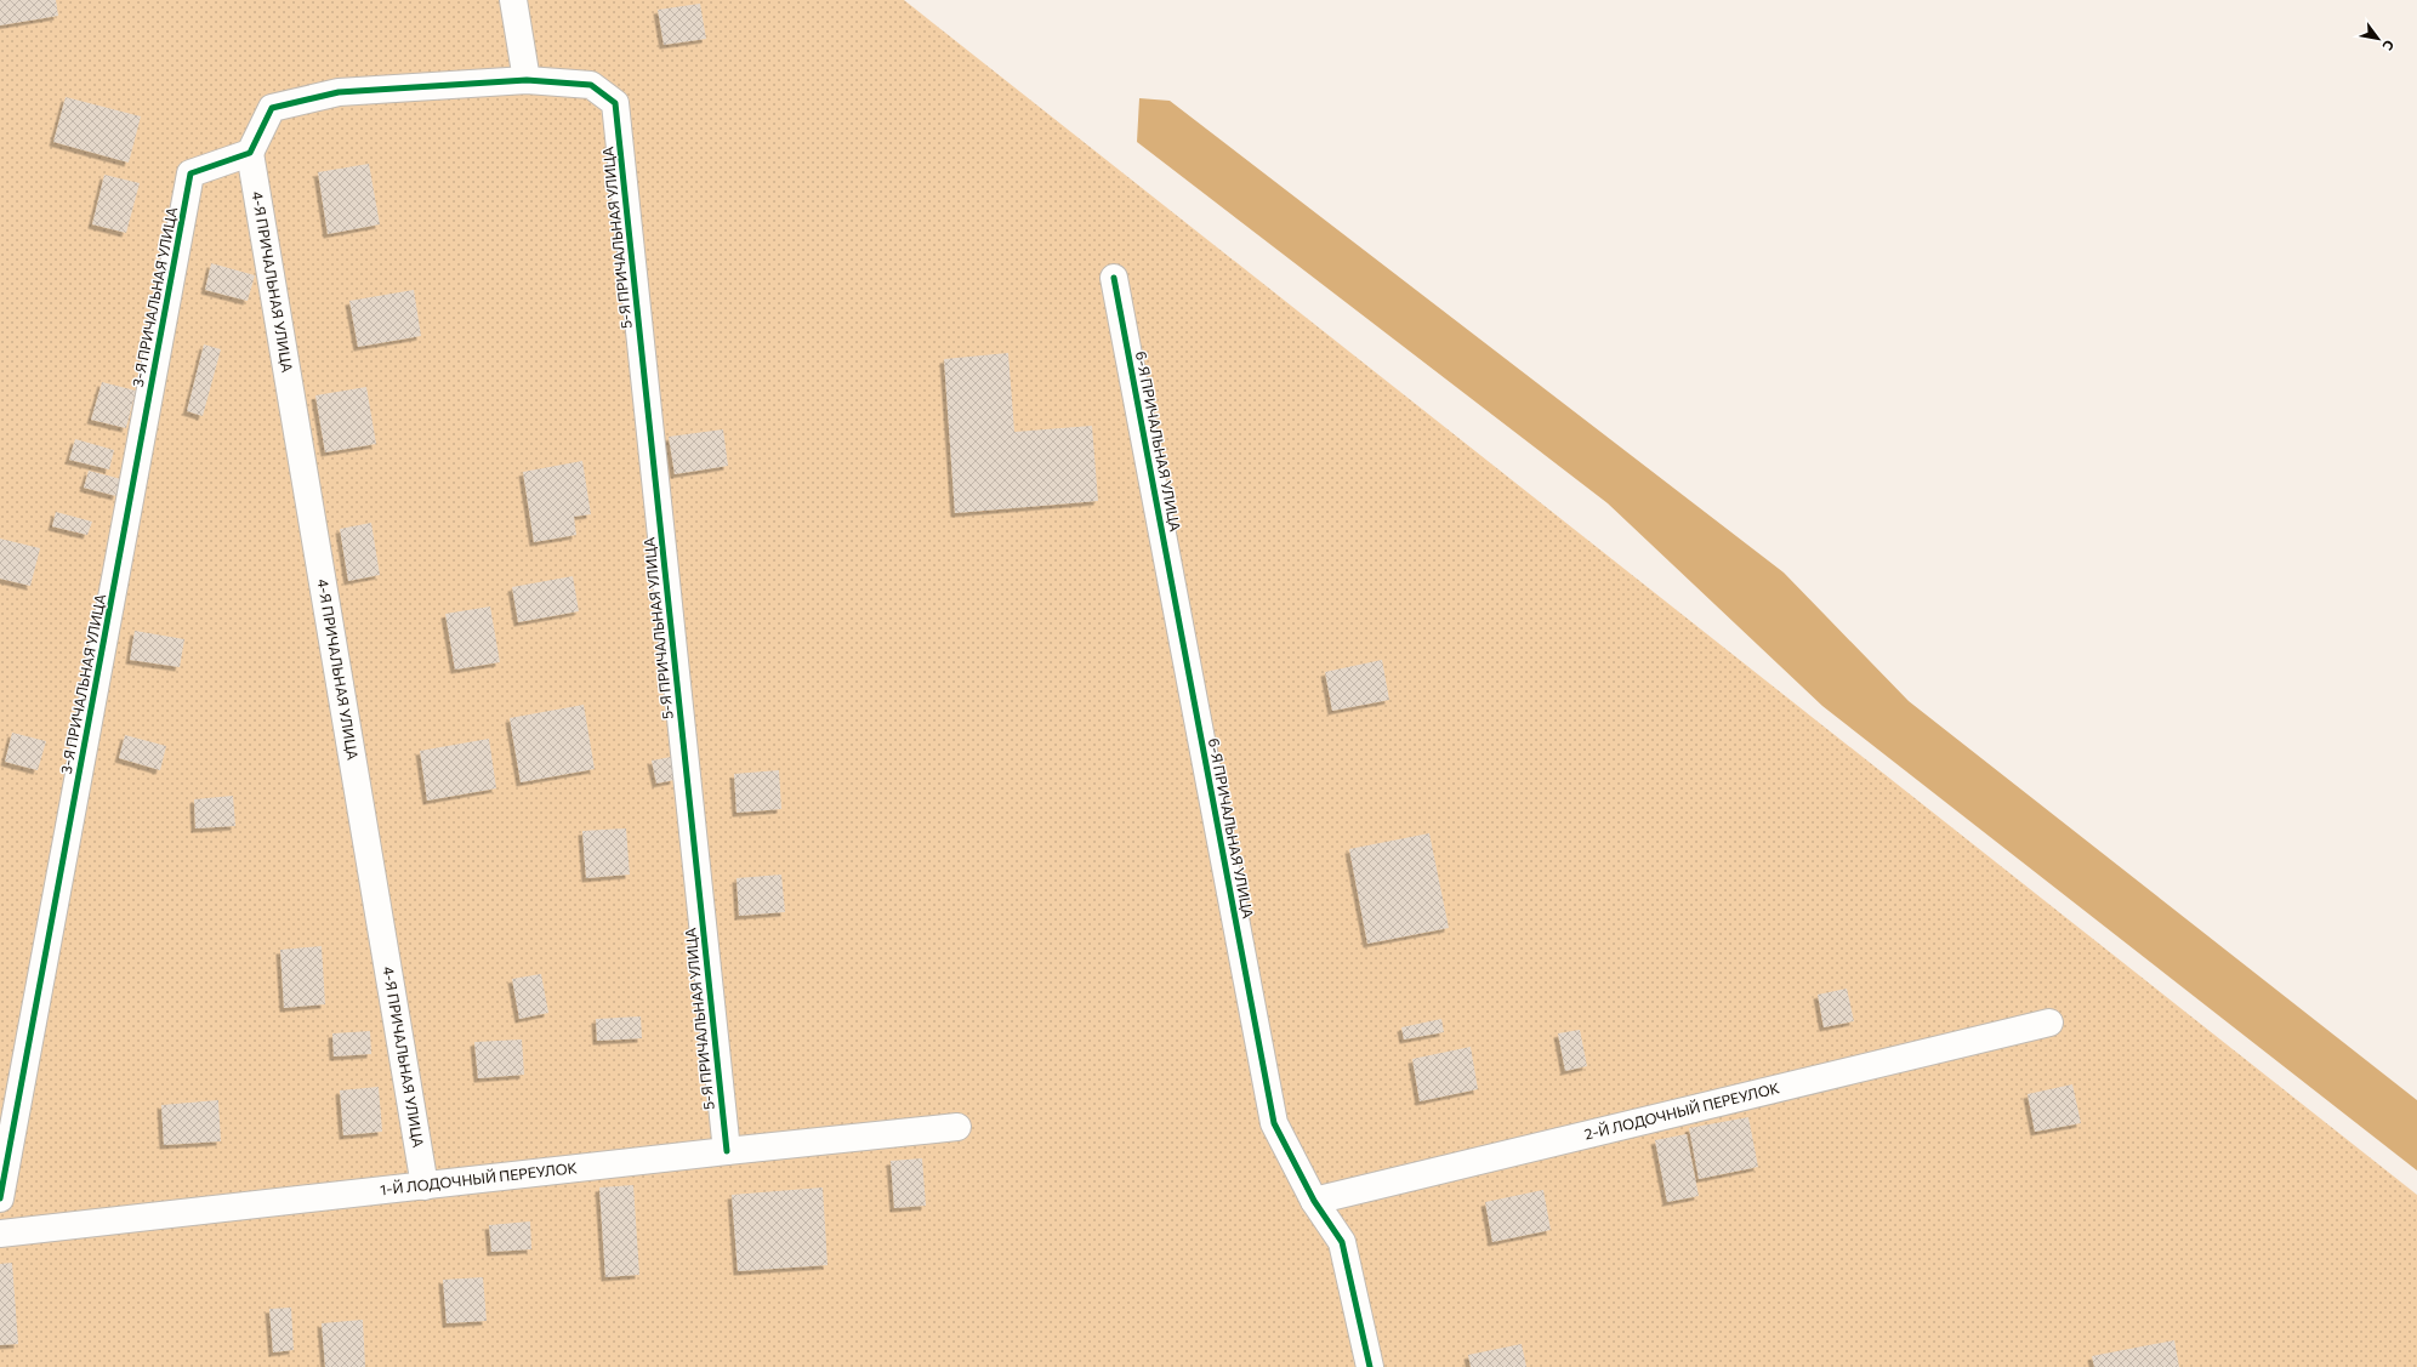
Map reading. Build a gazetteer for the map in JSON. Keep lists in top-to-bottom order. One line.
{"streets":{"street":["5-Я ПРИЧАЛЬНАЯ УЛИЦА","4-Я ПРИЧАЛЬНАЯ УЛИЦА","3-Я ПРИЧАЛЬНАЯ УЛИЦА","6-Я ПРИЧАЛЬНАЯ УЛИЦА","2-Й ЛОДОЧНЫЙ ПЕРЕУЛОК","1-Й ЛОДОЧНЫЙ ПЕРЕУЛОК"]},"crossings":[["5-Я ПРИЧАЛЬНАЯ УЛИЦА","1-Й ЛОДОЧНЫЙ ПЕРЕУЛОК"],["4-Я ПРИЧАЛЬНАЯ УЛИЦА","3-Я ПРИЧАЛЬНАЯ УЛИЦА"],["4-Я ПРИЧАЛЬНАЯ УЛИЦА","1-Й ЛОДОЧНЫЙ ПЕРЕУЛОК"],["6-Я ПРИЧАЛЬНАЯ УЛИЦА","2-Й ЛОДОЧНЫЙ ПЕРЕУЛОК"]],"north":"bottom right"}
